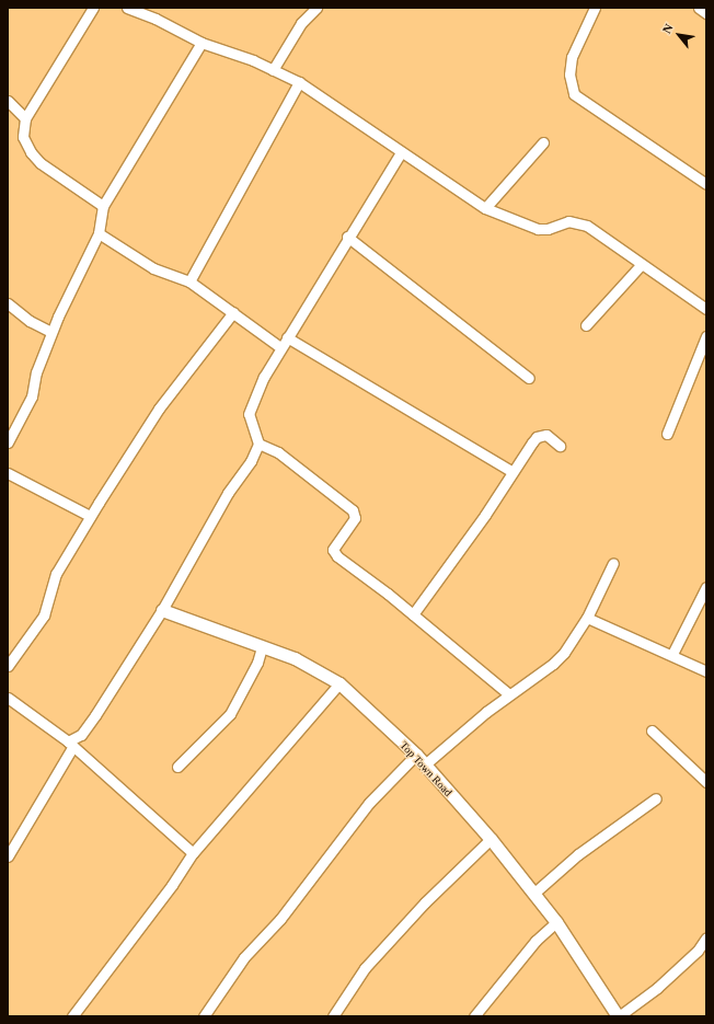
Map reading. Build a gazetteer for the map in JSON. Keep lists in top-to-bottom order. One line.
{"streets":{"street":["Top Town Road"]},"north":"top left"}
